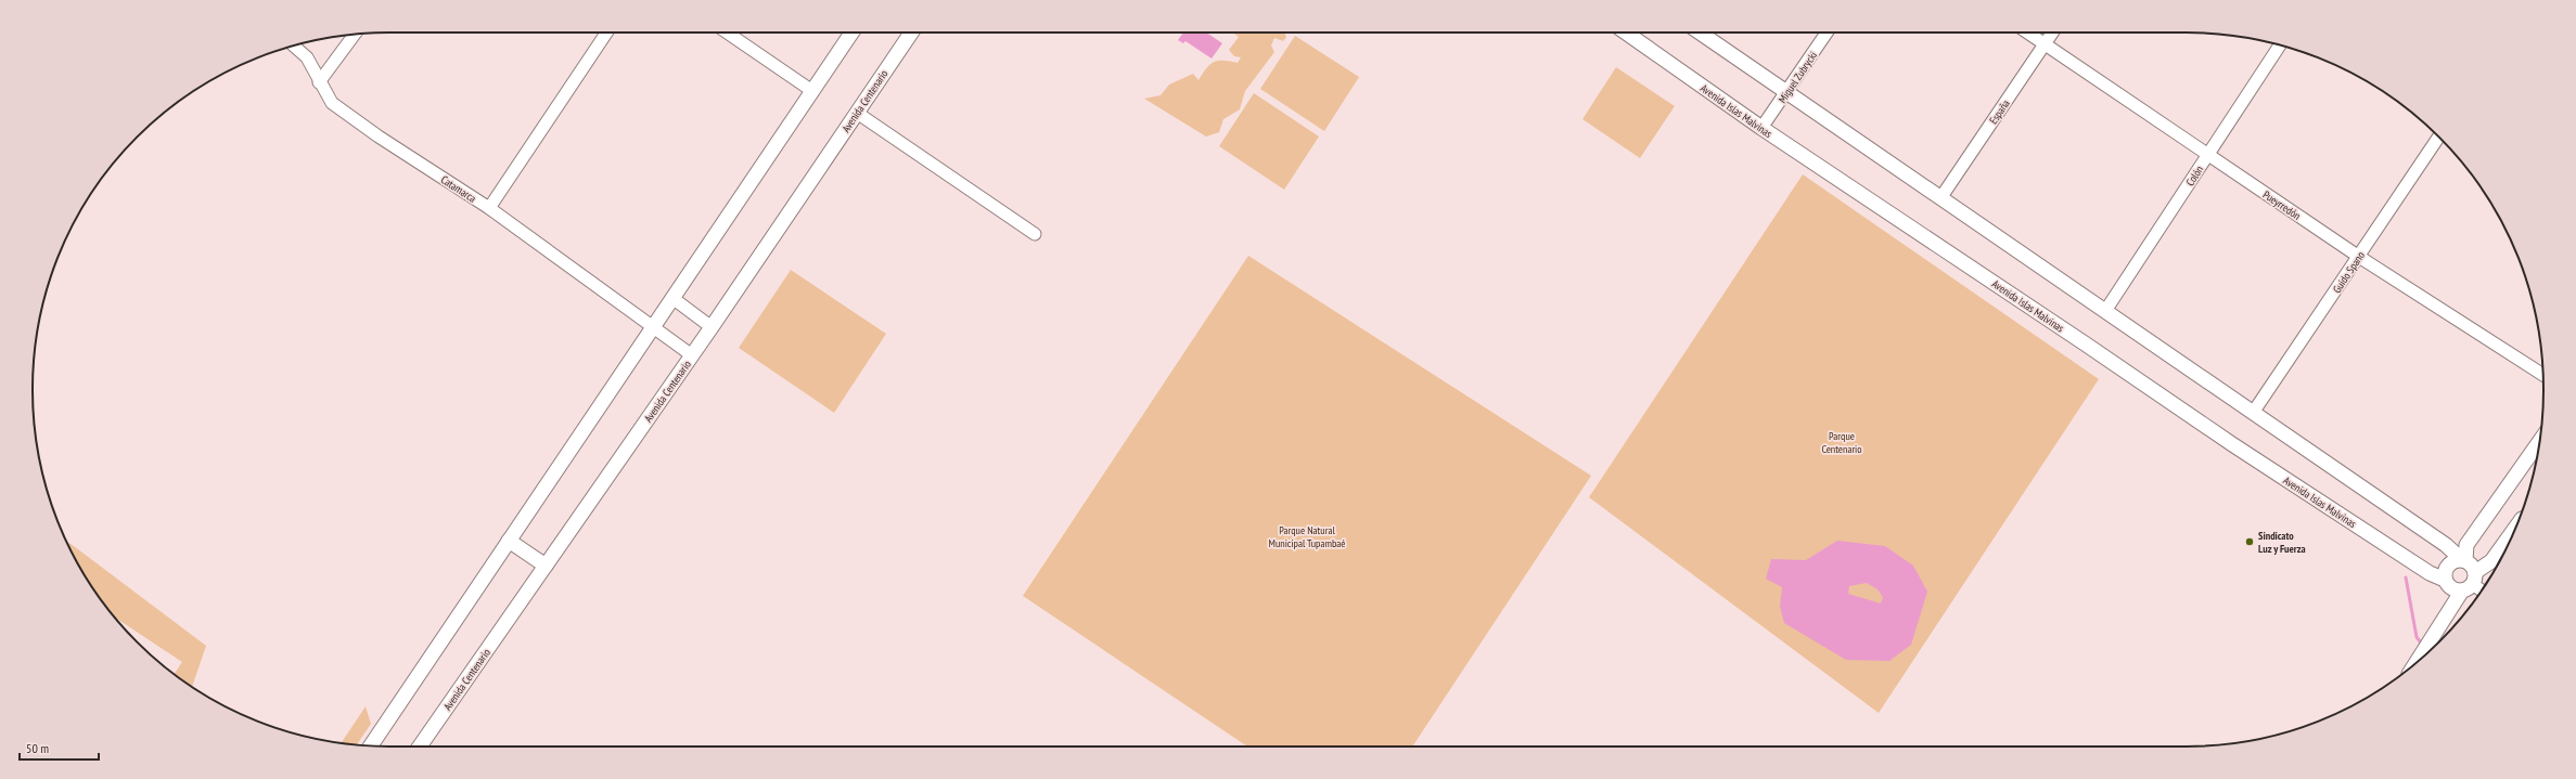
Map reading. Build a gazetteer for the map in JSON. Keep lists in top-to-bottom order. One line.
{"streets":{"main road":["Avenida Centenario","Avenida Islas Malvinas"],"street":["Miguel Zubrycki","España","Colón","Catamarca","Pueyrredón","Guido Spano"]},"crossings":[["Miguel Zubrycki","Avenida Islas Malvinas"],["España","Pueyrredón"],["Colón","Pueyrredón"],["Pueyrredón","Guido Spano"]],"parks":["Parque Centenario","Parque Natural Municipal Tupambaé"],"places":["Sindicato Luz y Fuerza"],"scale_bar":"50 m"}
